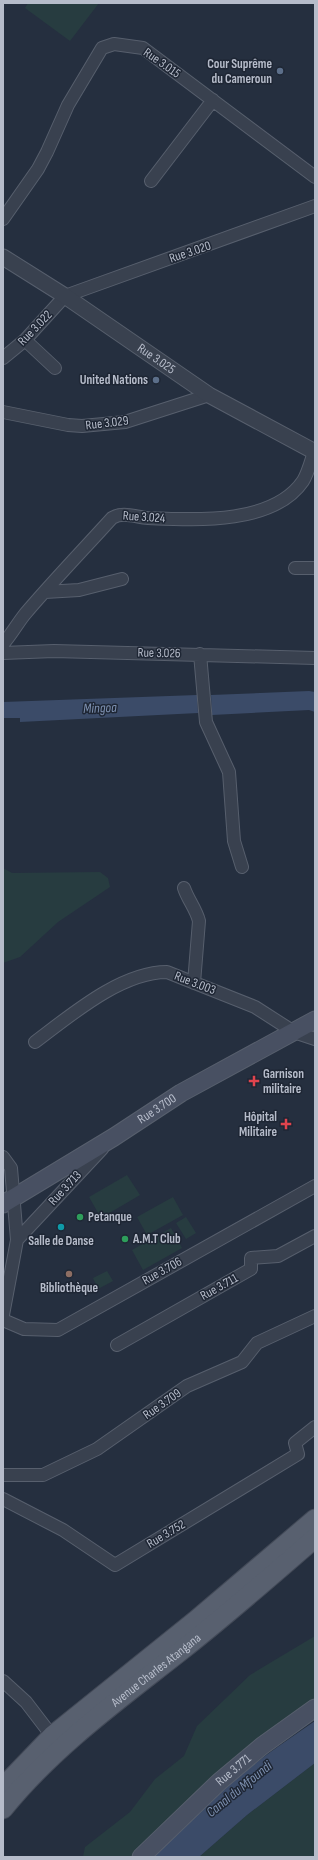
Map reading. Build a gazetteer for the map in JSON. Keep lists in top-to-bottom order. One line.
{"streets":{"main road":["Rue 3.700","Avenue Charles Atangana","Rue 3.771"],"street":["Rue 3.015","Rue 3.020","Rue 3.022","Rue 3.025","Rue 3.029","Rue 3.024","Rue 3.026","Rue 3.003","Rue 3.713","Rue 3.706","Rue 3.711","Rue 3.709","Rue 3.752"]},"crossings":[["Rue 3.020","Rue 3.022"],["Rue 3.020","Rue 3.025"],["Rue 3.022","Rue 3.025"],["Rue 3.025","Rue 3.029"],["Rue 3.025","Rue 3.024"],["Rue 3.003","Rue 3.700"],["Rue 3.700","Rue 3.713"]],"water":["Mingoa","Canal du Mfoundi"],"places":{"other":["Cour Suprême du Cameroun","United Nations","Petanque","Salle de Danse","A.M.T Club","Bibliothèque"],"health":["Garnison militaire","Hôpital Militaire"]}}
